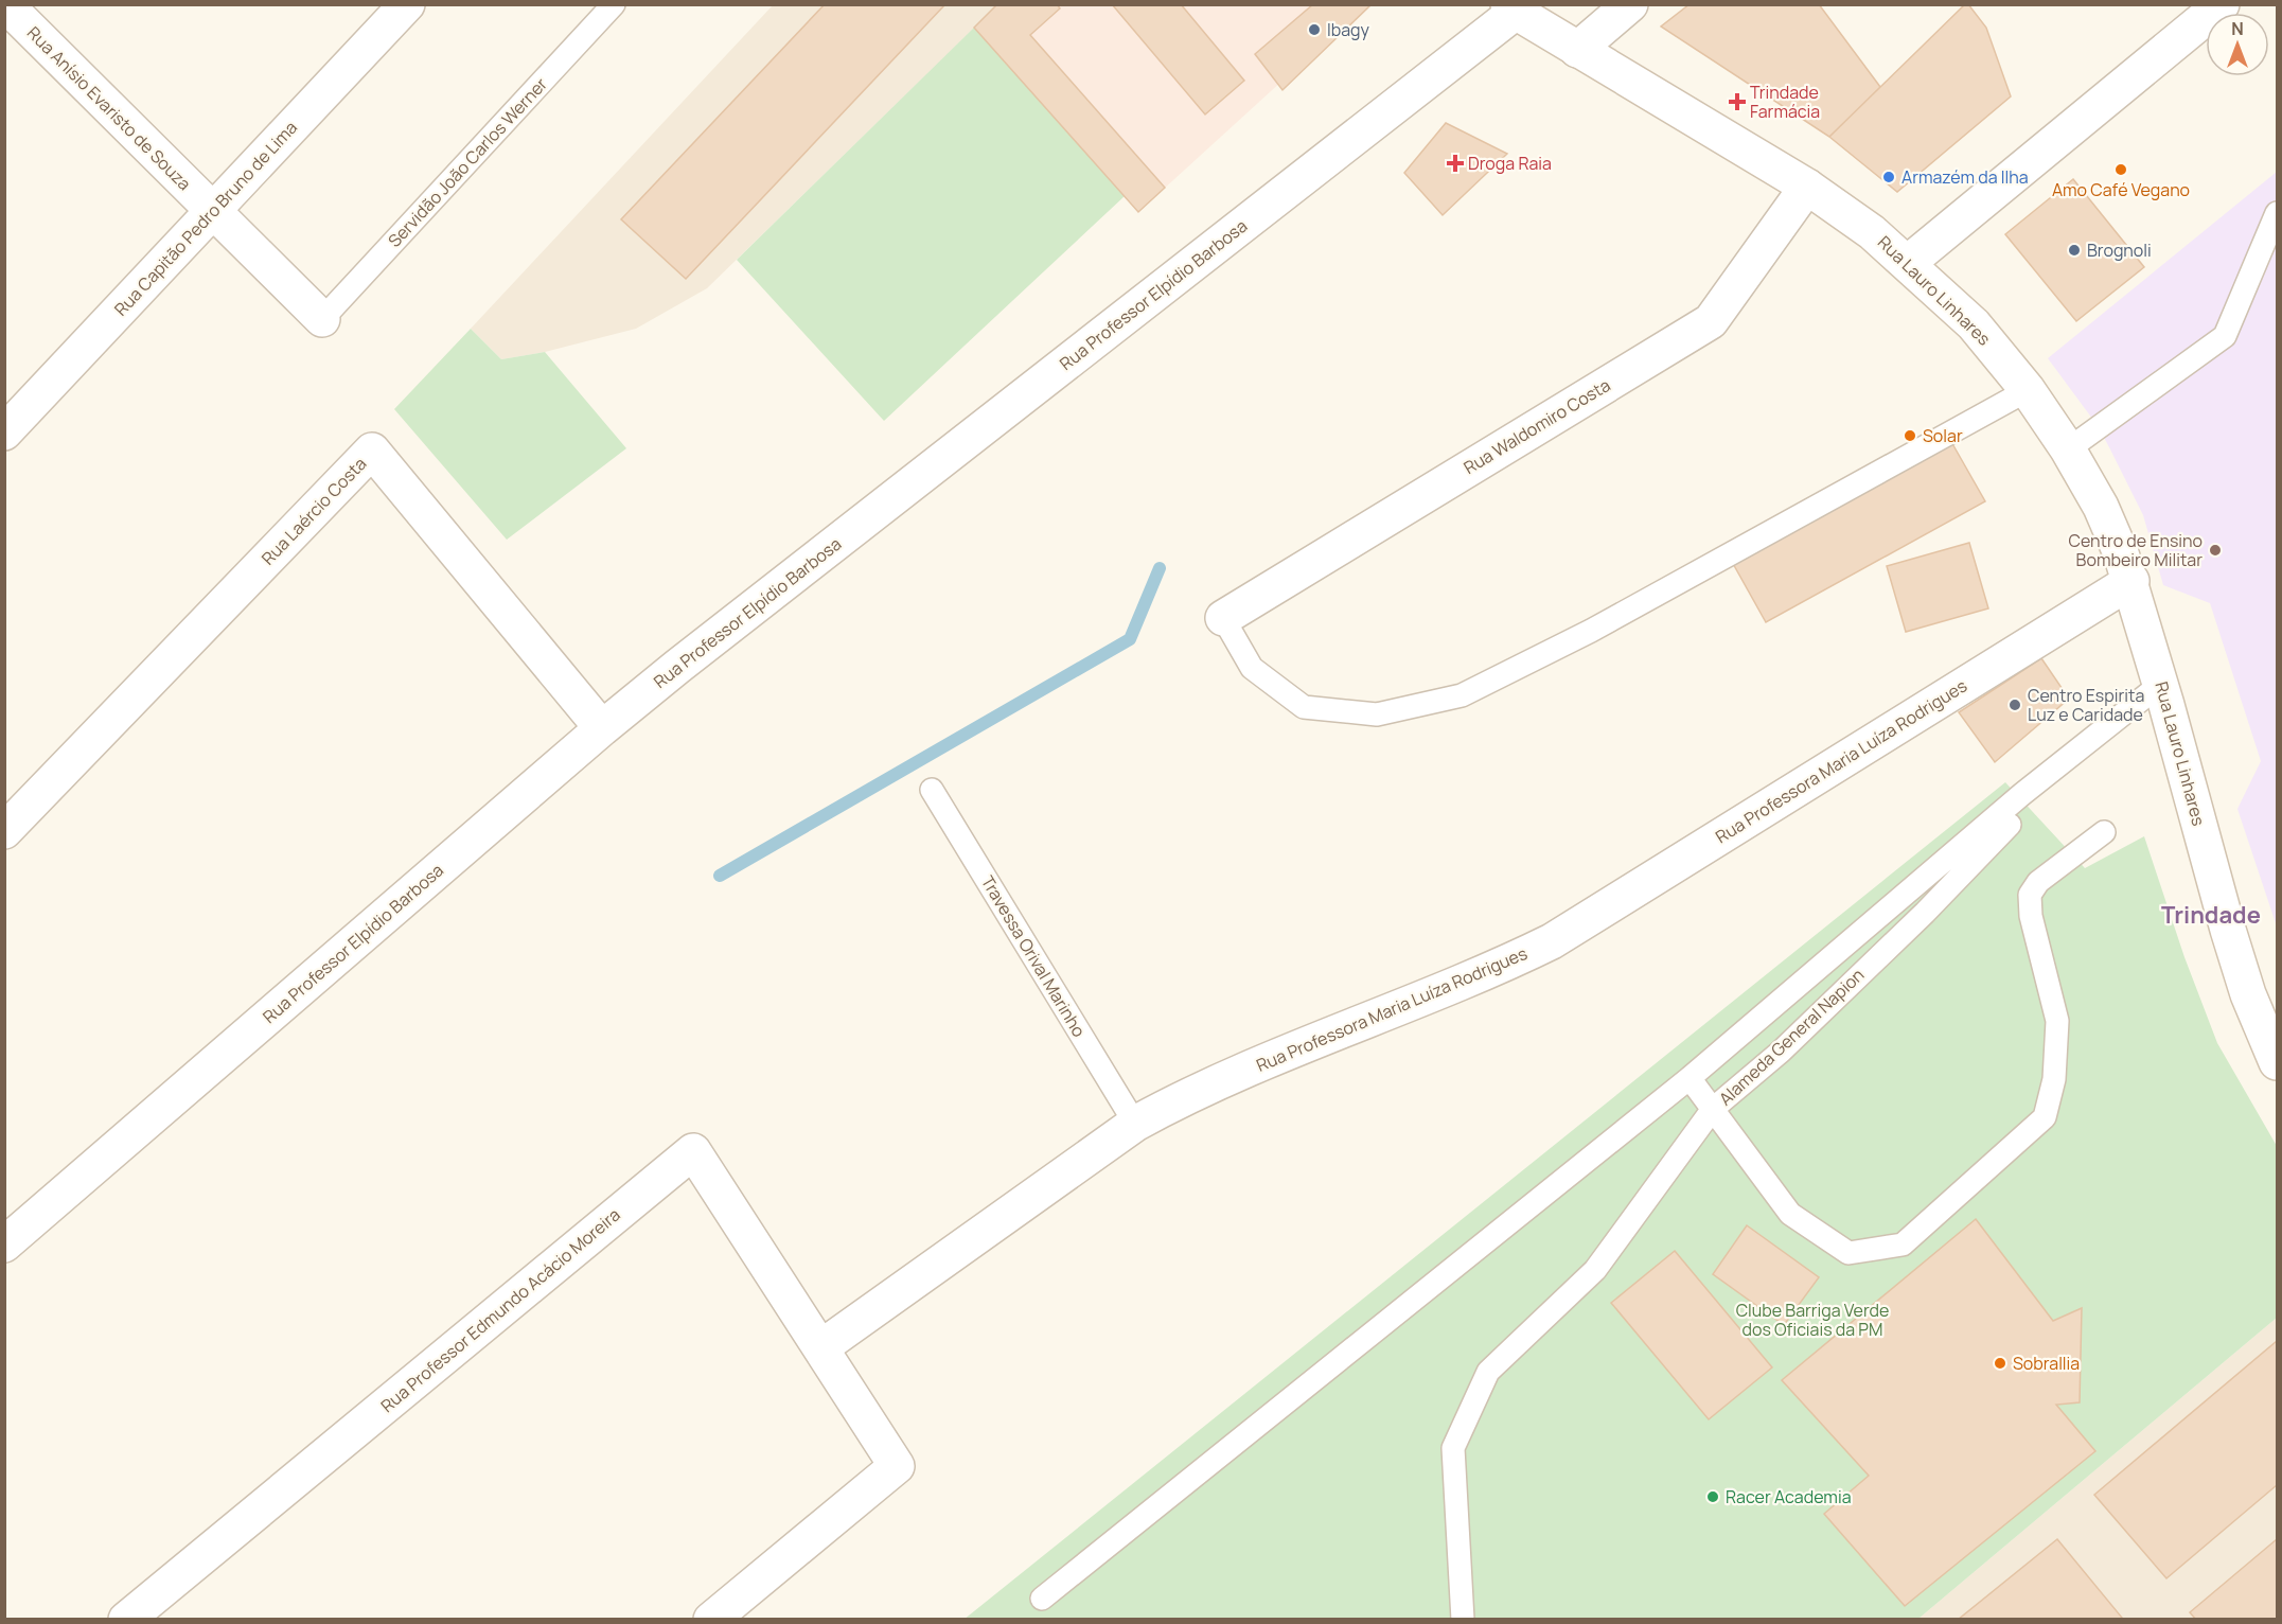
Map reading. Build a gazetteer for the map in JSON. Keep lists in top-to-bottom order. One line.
{"streets":{"street":["Rua Anísio Evaristo de Souza","Rua Capitão Pedro Bruno de Lima","Rua Lauro Linhares","Rua Professor Elpídio Barbosa","Rua Waldomiro Costa","Rua Laércio Costa","Rua Professora Maria Luíza Rodrigues","Rua Professor Edmundo Acácio Moreira"],"lane":["Servidão João Carlos Werner","Travessa Orival Marinho","Alameda General Napion"]},"crossings":[["Rua Anísio Evaristo de Souza","Servidão João Carlos Werner"],["Rua Anísio Evaristo de Souza","Rua Capitão Pedro Bruno de Lima"],["Rua Lauro Linhares","Rua Professor Elpídio Barbosa"],["Rua Lauro Linhares","Rua Waldomiro Costa"],["Rua Lauro Linhares","Rua Professora Maria Luíza Rodrigues"],["Rua Professor Elpídio Barbosa","Rua Laércio Costa"],["Rua Professora Maria Luíza Rodrigues","Travessa Orival Marinho"],["Rua Professora Maria Luíza Rodrigues","Rua Professor Edmundo Acácio Moreira"]],"districts":["Trindade"],"parks":["Clube Barriga Verde dos Oficiais da PM"],"places":{"other":["Ibagy","Amo Café Vegano","Armazém da Ilha","Brognoli","Solar","Centro de Ensino Bombeiro Militar","Centro Espirita Luz e Caridade","Sobrallia","Racer Academia"],"health":["Trindade Farmácia","Droga Raia"]},"north":"top"}
